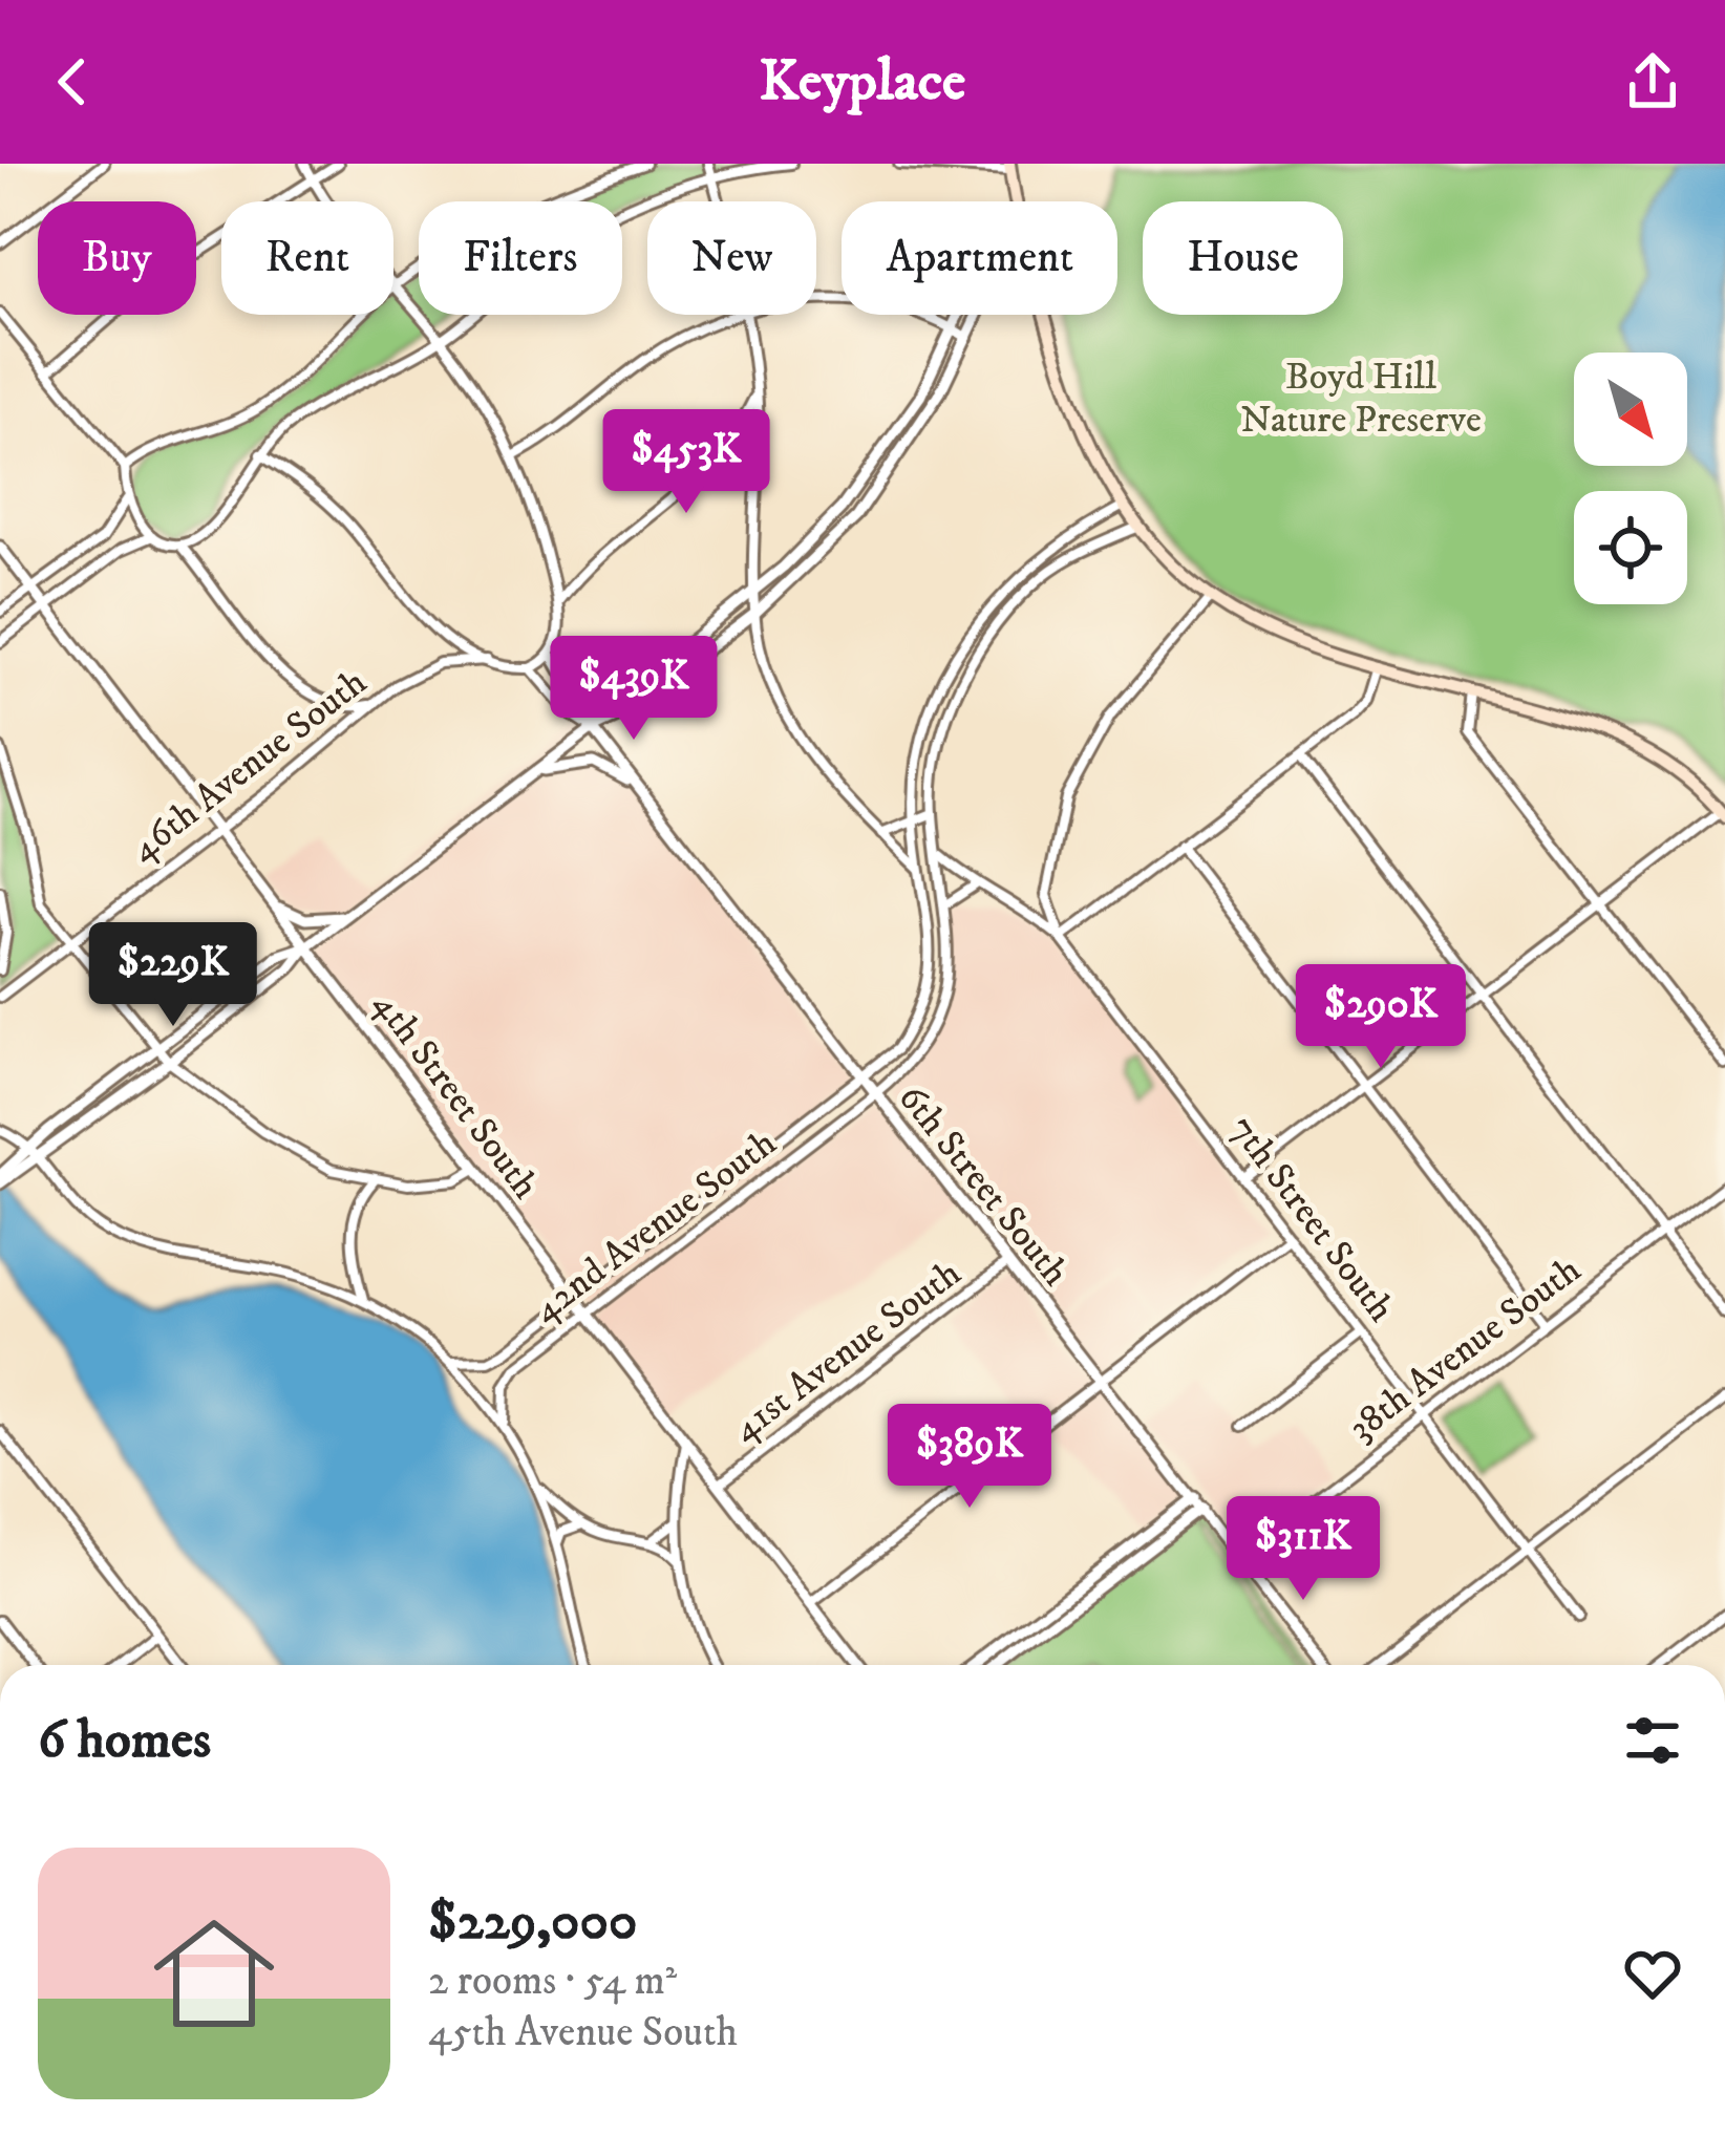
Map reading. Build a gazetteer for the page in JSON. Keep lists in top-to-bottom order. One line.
{"streets":{"street":["46th Avenue South","4th Street South","6th Street South","7th Street South","42nd Avenue South","38th Avenue South","41st Avenue South"]},"crossings":[["46th Avenue South","4th Street South"],["4th Street South","42nd Avenue South"],["4th Street South","41st Avenue South"],["6th Street South","42nd Avenue South"],["6th Street South","38th Avenue South"],["6th Street South","41st Avenue South"],["7th Street South","42nd Avenue South"],["7th Street South","38th Avenue South"]],"parks":["Boyd Hill Nature Preserve"],"north":"bottom right","page":{"header":"Keyplace","chip":["Buy","Rent","Filters","New","Apartment","House"],"price":["$453K","$439K","$229K","$290K","$389K","$311K"],"heading":"6 homes","list":[{"name":"$229,000","note":"2 rooms · 54 m² · 45th Avenue South"}]}}
